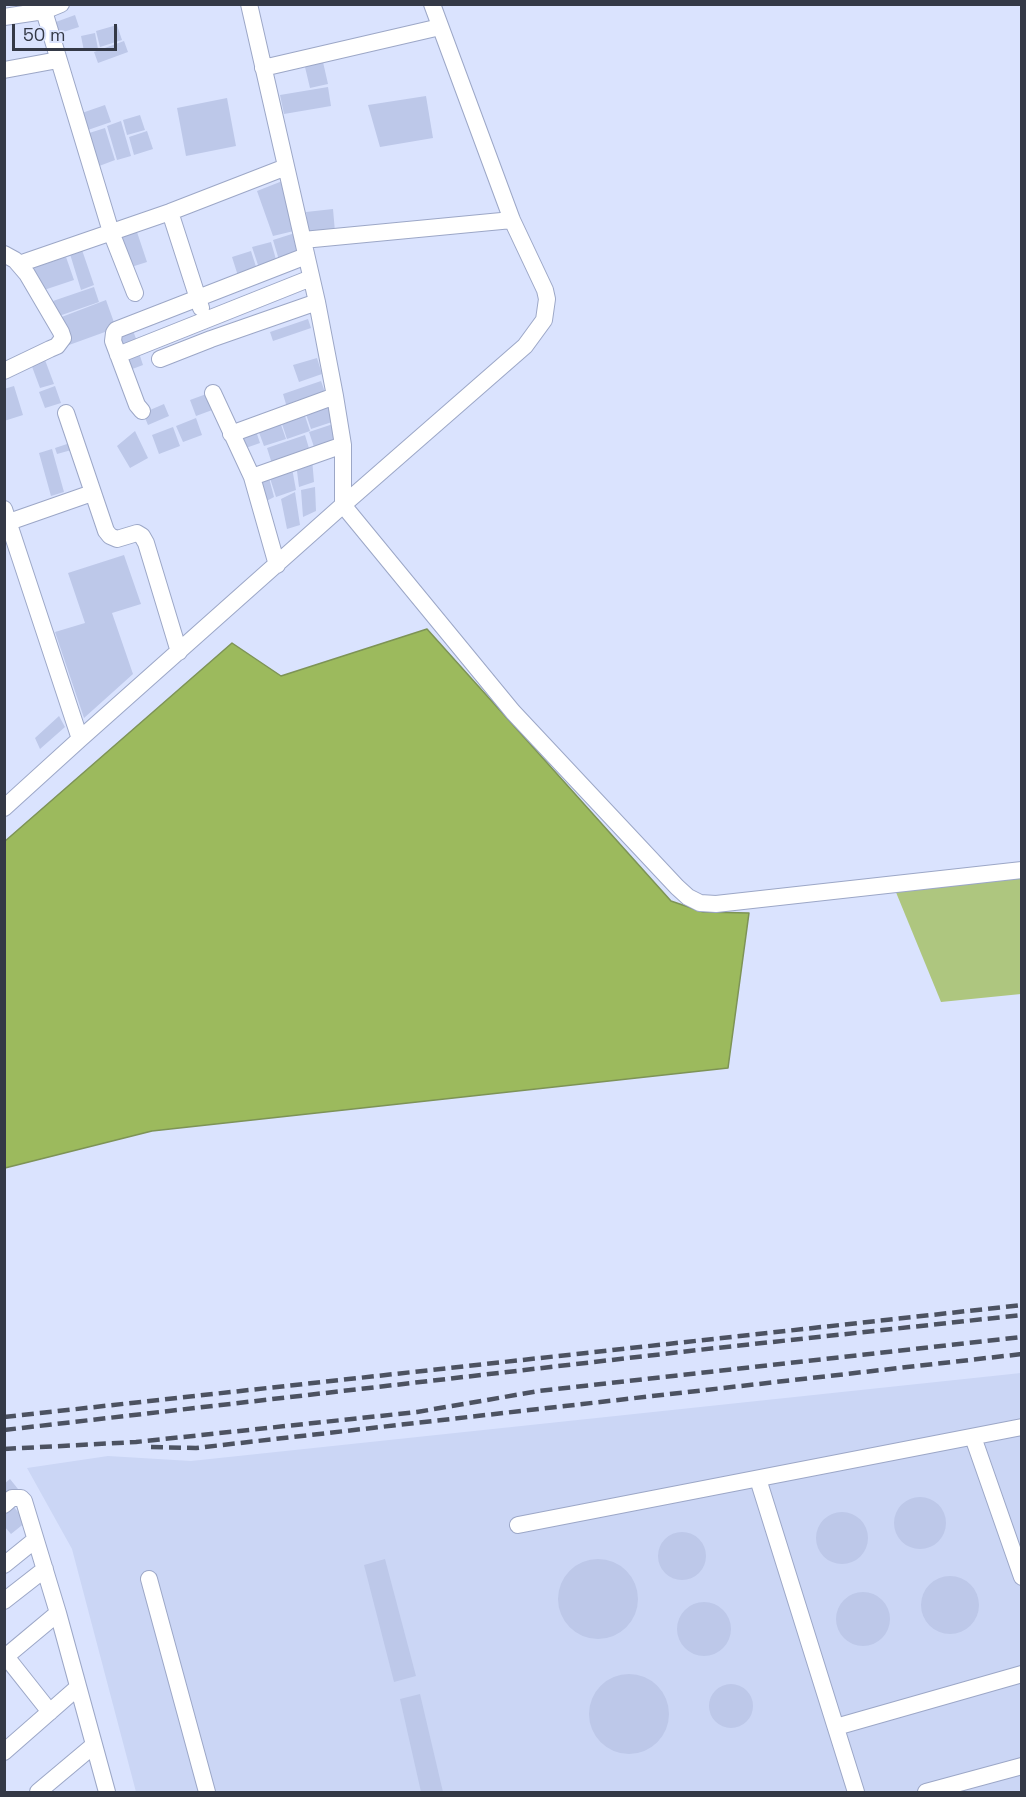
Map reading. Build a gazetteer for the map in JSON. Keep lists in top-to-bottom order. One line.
{"scale_bar":"50 m"}
